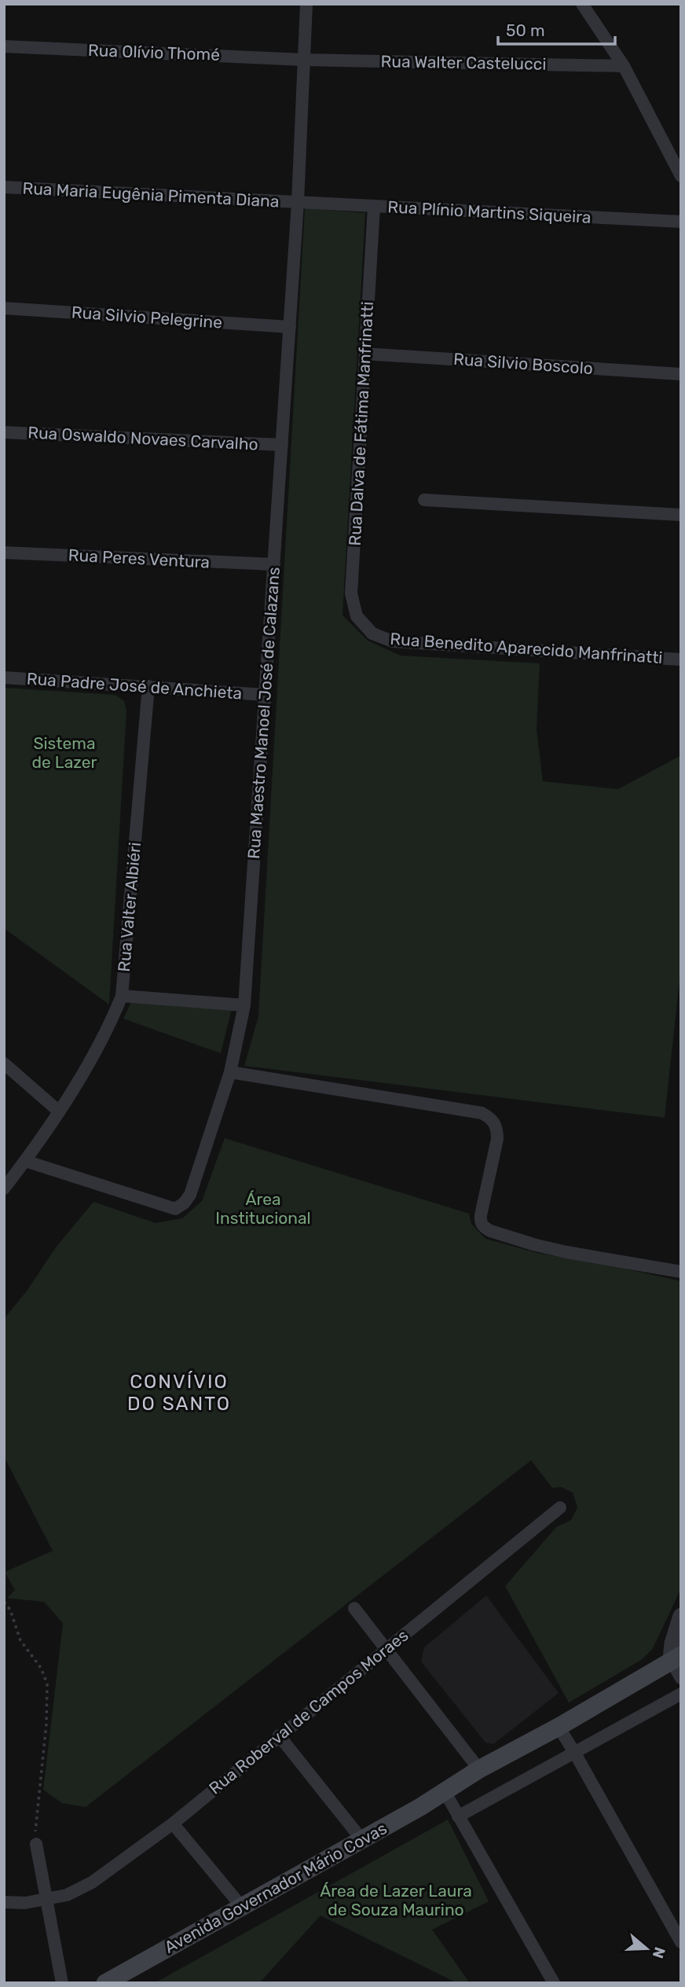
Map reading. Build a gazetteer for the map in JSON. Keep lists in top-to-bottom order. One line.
{"streets":{"main road":["Avenida Governador Mário Covas"],"street":["Rua Olívio Thomé","Rua Walter Castelucci","Rua Maria Eugênia Pimenta Diana","Rua Plínio Martins Siqueira","Rua Silvio Pelegrine","Rua Silvio Boscolo","Rua Dalva de Fátima Manfrinatti","Rua Oswaldo Novaes Carvalho","Rua Peres Ventura","Rua Benedito Aparecido Manfrinatti","Rua Padre José de Anchieta","Rua Maestro Manoel José de Calazans","Rua Valter Albiéri","Rua Roberval de Campos Moraes"]},"crossings":[["Rua Olívio Thomé","Rua Walter Castelucci"],["Rua Olívio Thomé","Rua Maestro Manoel José de Calazans"],["Rua Walter Castelucci","Rua Maestro Manoel José de Calazans"],["Rua Maria Eugênia Pimenta Diana","Rua Plínio Martins Siqueira"],["Rua Maria Eugênia Pimenta Diana","Rua Maestro Manoel José de Calazans"],["Rua Plínio Martins Siqueira","Rua Dalva de Fátima Manfrinatti"],["Rua Plínio Martins Siqueira","Rua Maestro Manoel José de Calazans"],["Rua Silvio Pelegrine","Rua Maestro Manoel José de Calazans"],["Rua Silvio Boscolo","Rua Dalva de Fátima Manfrinatti"],["Rua Dalva de Fátima Manfrinatti","Rua Benedito Aparecido Manfrinatti"],["Rua Oswaldo Novaes Carvalho","Rua Maestro Manoel José de Calazans"],["Rua Peres Ventura","Rua Maestro Manoel José de Calazans"],["Rua Padre José de Anchieta","Rua Maestro Manoel José de Calazans"],["Rua Padre José de Anchieta","Rua Valter Albiéri"],["Rua Maestro Manoel José de Calazans","Rua Valter Albiéri"]],"districts":["CONVÍVIO DO SANTO"],"parks":["Sistema de Lazer","Área Institucional","Área de Lazer Laura de Souza Maurino"],"scale_bar":"50 m","north":"right"}
